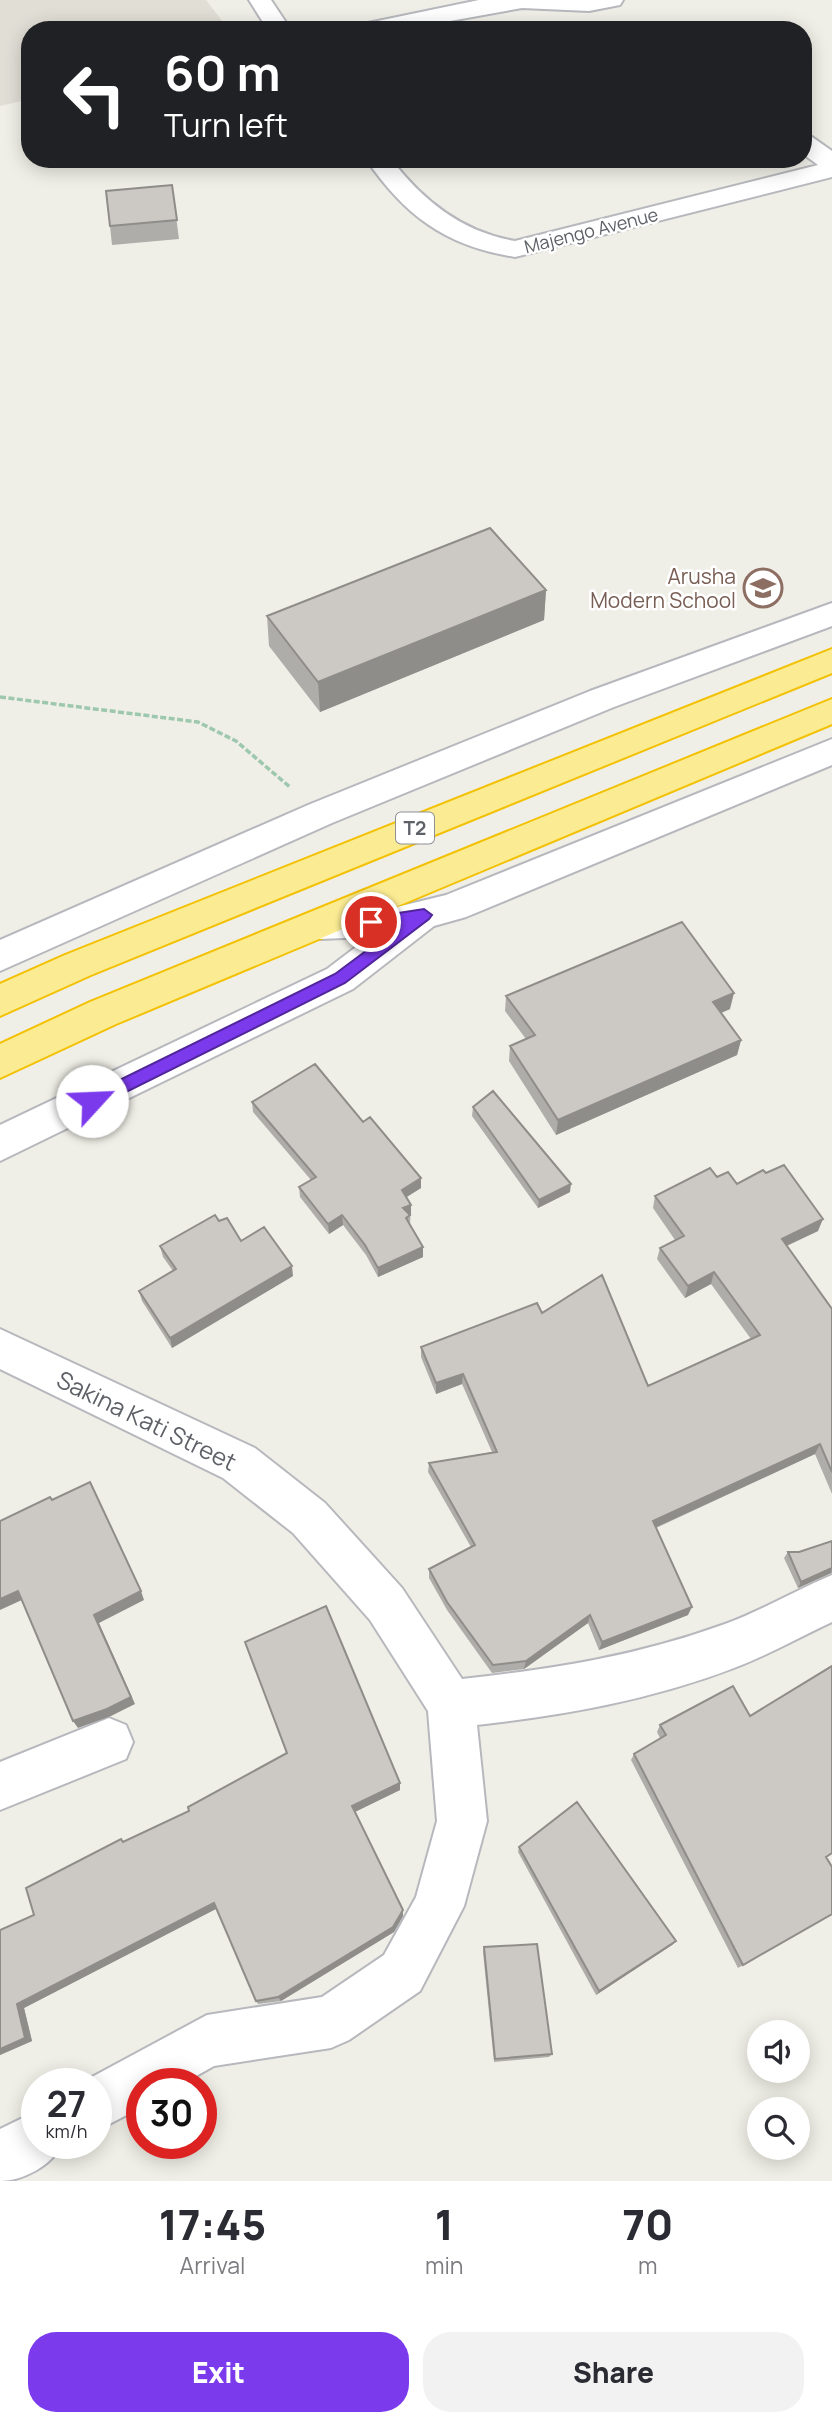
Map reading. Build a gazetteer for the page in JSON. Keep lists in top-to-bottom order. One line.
{"streets":{"highway":["T2"],"street":["Majengo Avenue","Sakina Kati Street"]},"places":{"school or university":["Arusha Modern School"]},"page":{"turn":["60 m","Turn left"],"speed":"27 km/h","limit":"30","eta":["17:45","Arrival","1","min","70","m"],"buttons":["Exit","Share"]}}
